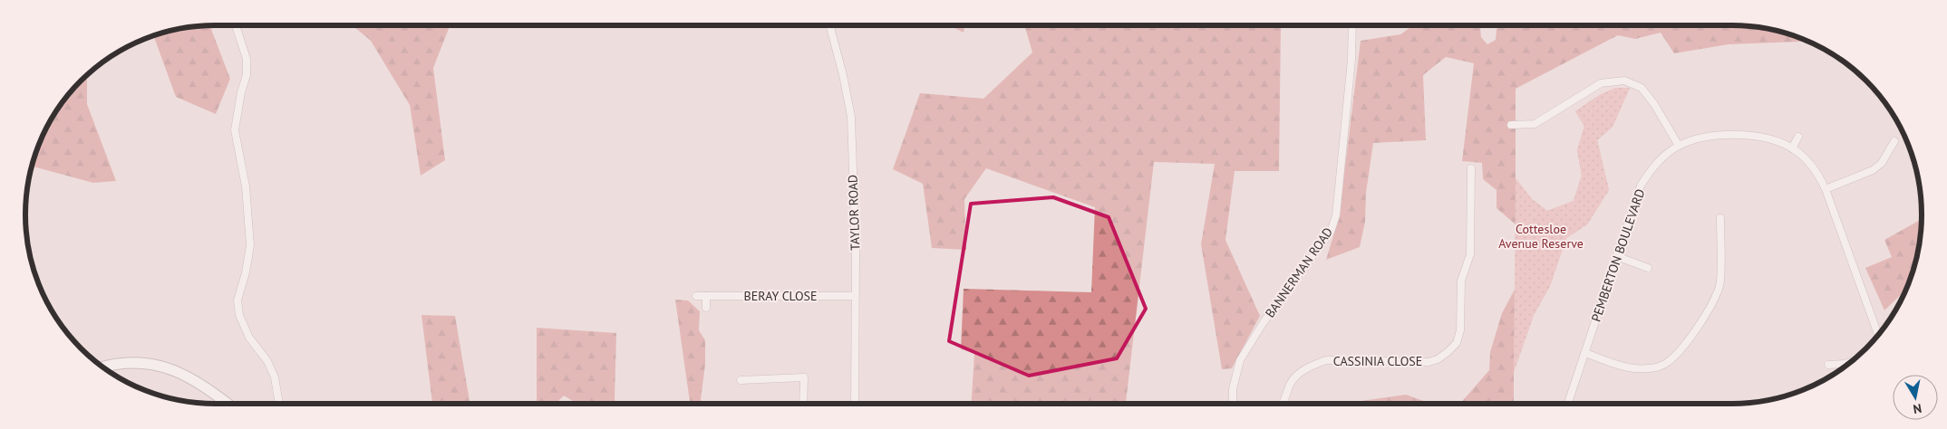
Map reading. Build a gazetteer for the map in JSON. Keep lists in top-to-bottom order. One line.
{"streets":{"street":["TAYLOR ROAD","PEMBERTON BOULEVARD","BANNERMAN ROAD","BERAY CLOSE","CASSINIA CLOSE"]},"crossings":[["TAYLOR ROAD","BERAY CLOSE"]],"parks":["Cottesloe Avenue Reserve"],"north":"bottom"}
